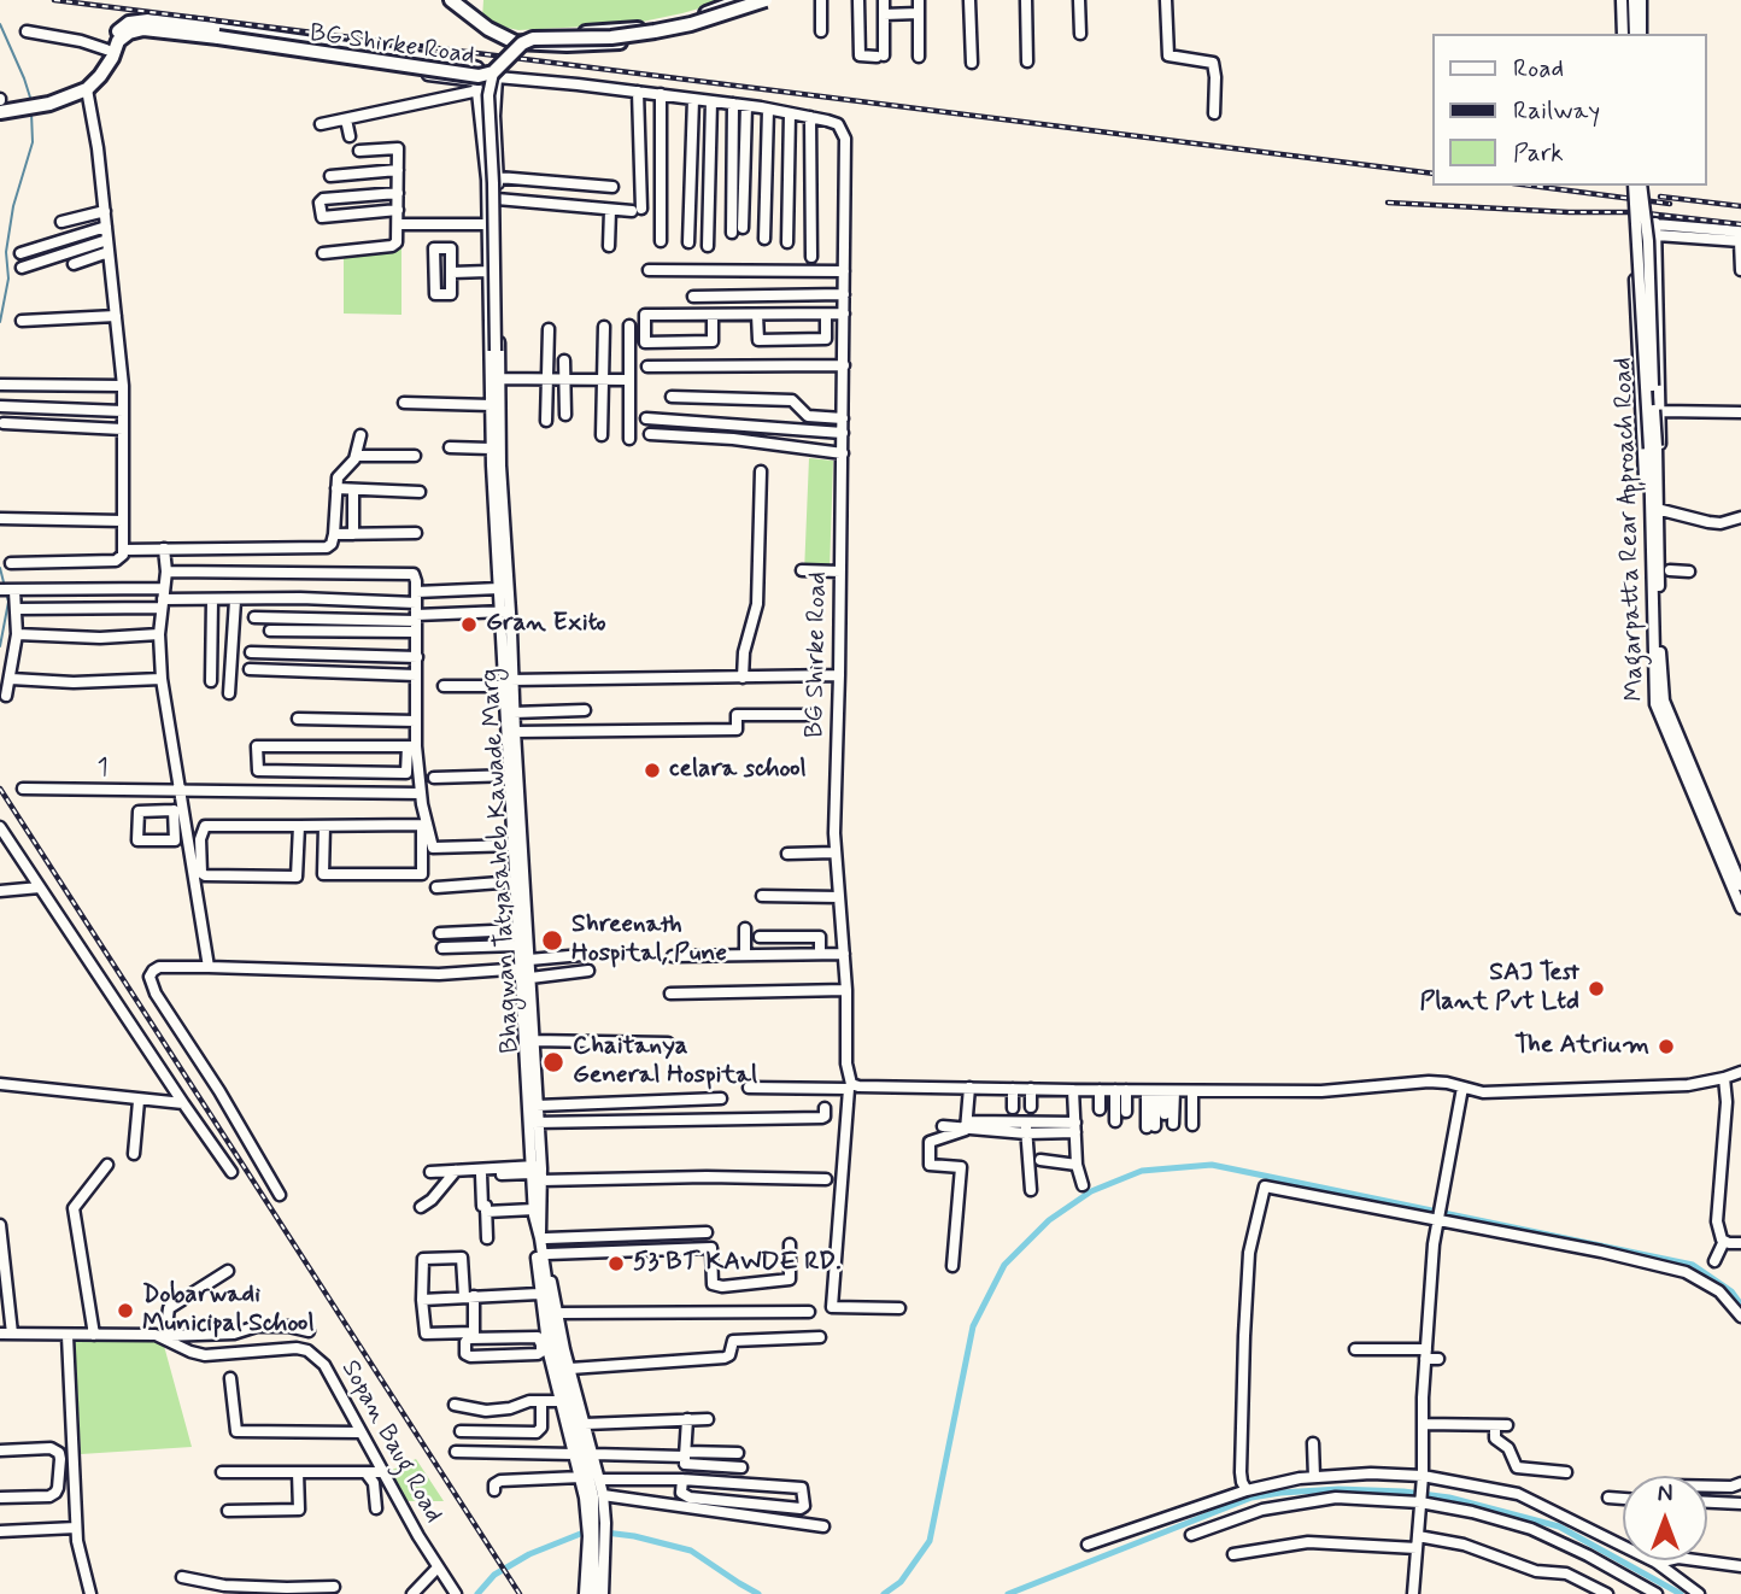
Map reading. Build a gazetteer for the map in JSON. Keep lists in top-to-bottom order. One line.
{"streets":{"street":["BG Shirke Road","Magarpatta Rear Approach Road","1","Bhagwan Tatyasaheb Kawade Marg","Sopan Baug Road"]},"crossings":[["BG Shirke Road","Bhagwan Tatyasaheb Kawade Marg"]],"places":["Gran Exito","celara school","Shreenath Hospital, Pune","SAJ Test Plant Pvt Ltd","The Atrium","Chaitanya General Hospital","53 BT KAWDE RD.","Dobarwadi Municipal School"],"legend":["Road","Railway","Park"],"north":"top"}
